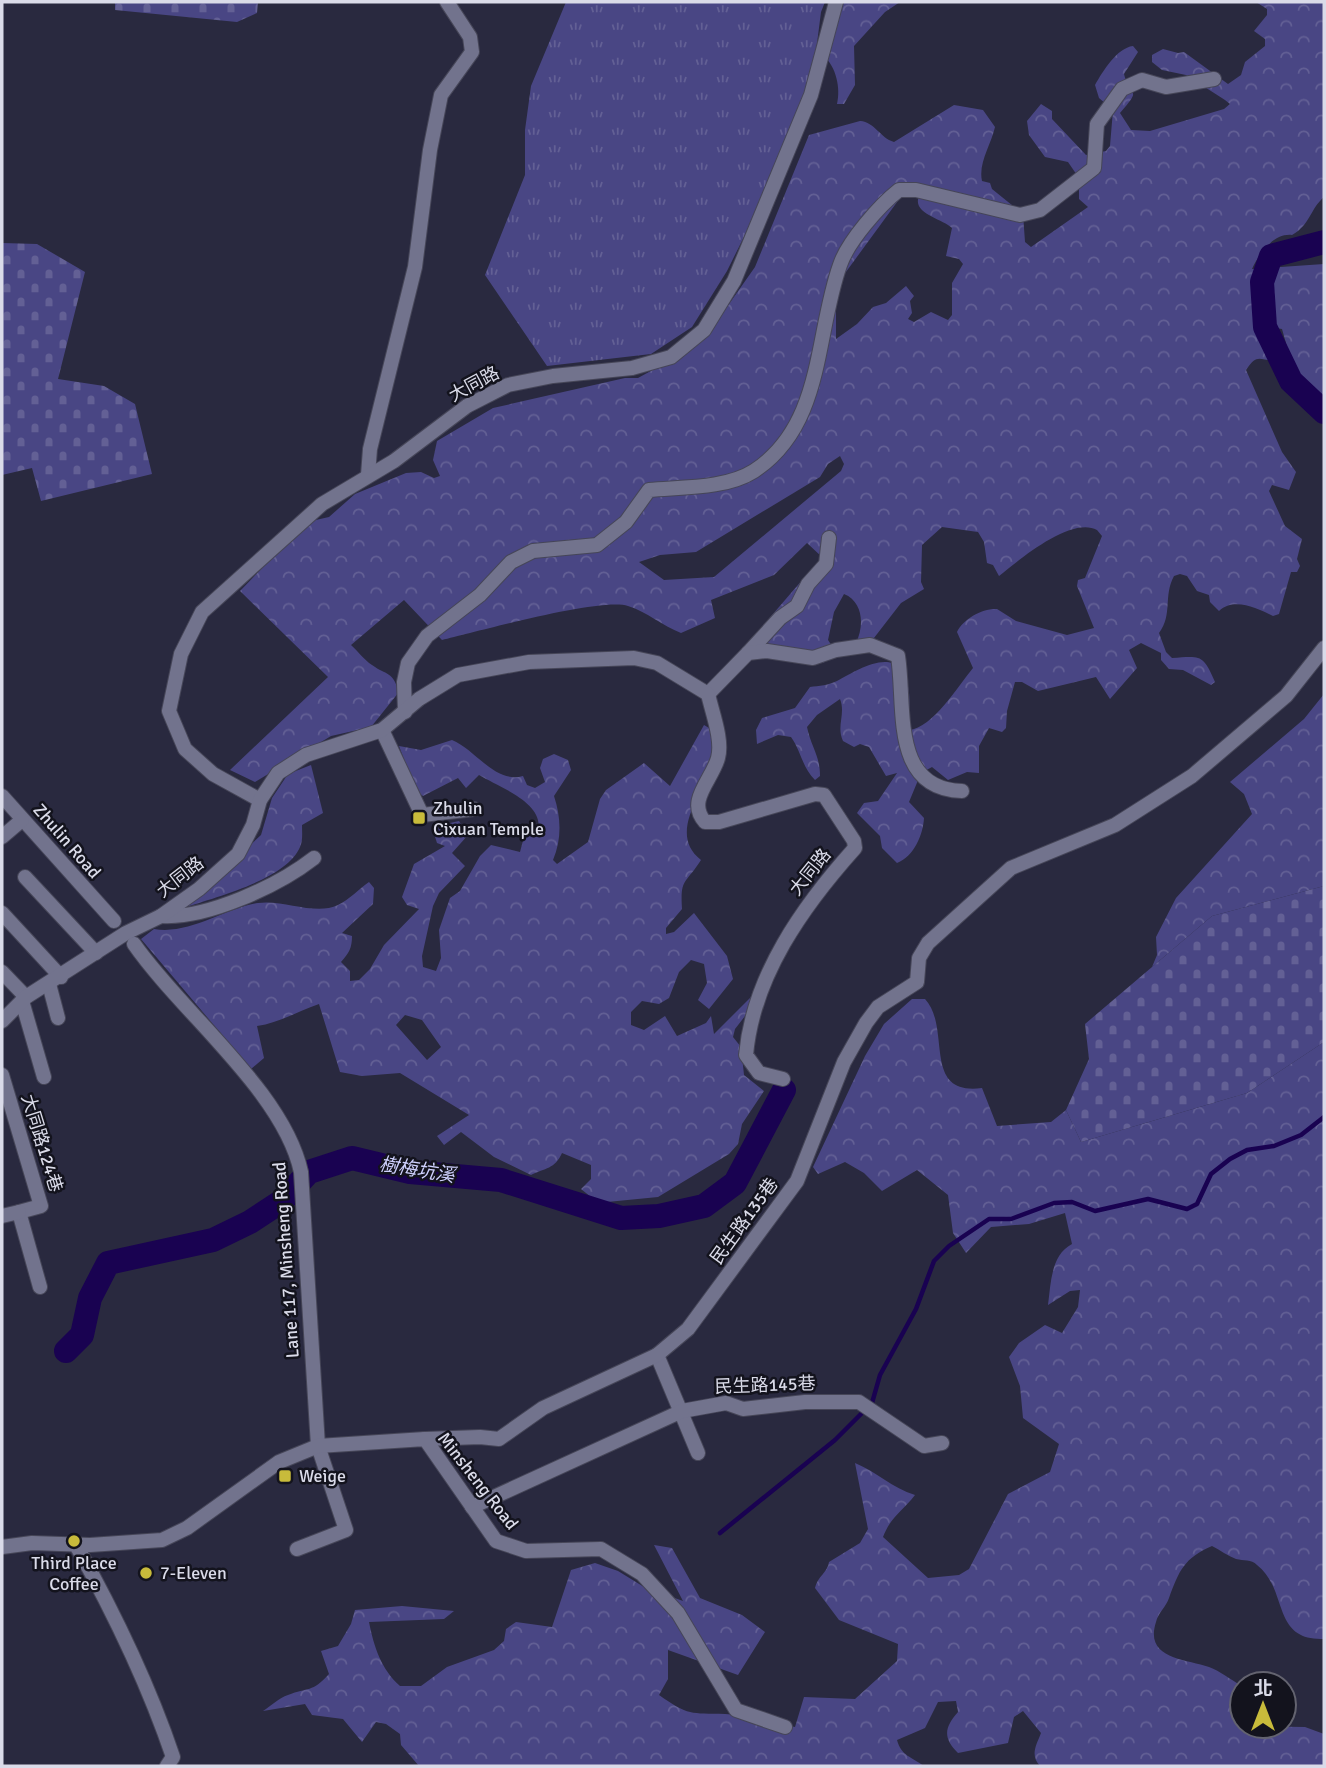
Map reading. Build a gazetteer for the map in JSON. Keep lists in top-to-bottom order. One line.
{"streets":{"street":["大同路","Zhulin Road","大同路124巷","民生路135巷","Lane 117, Minsheng Road","民生路145巷","Minsheng Road"]},"crossings":[["民生路135巷","Minsheng Road"],["Lane 117, Minsheng Road","Minsheng Road"],["民生路145巷","Minsheng Road"]],"water":["樹梅坑溪"],"places":{"transit":["Zhulin Cixuan Temple","Weige"],"other":["Third Place Coffee","7-Eleven"]},"north":"top"}
